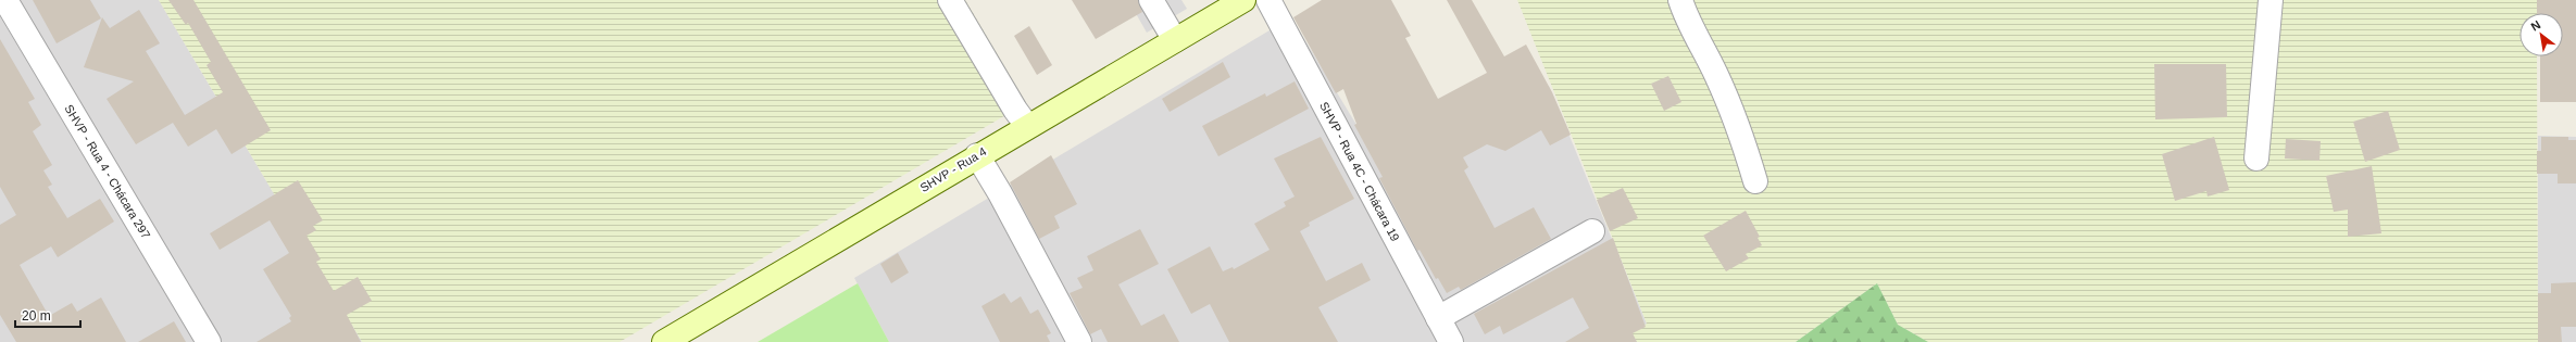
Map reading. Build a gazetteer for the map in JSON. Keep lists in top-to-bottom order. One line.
{"streets":{"street":["SHVP - Rua 4","SHVP - Rua 4 - Chácara 297","SHVP - Rua 4C - Chácara 19"]},"scale_bar":"20 m","north":"top left"}
